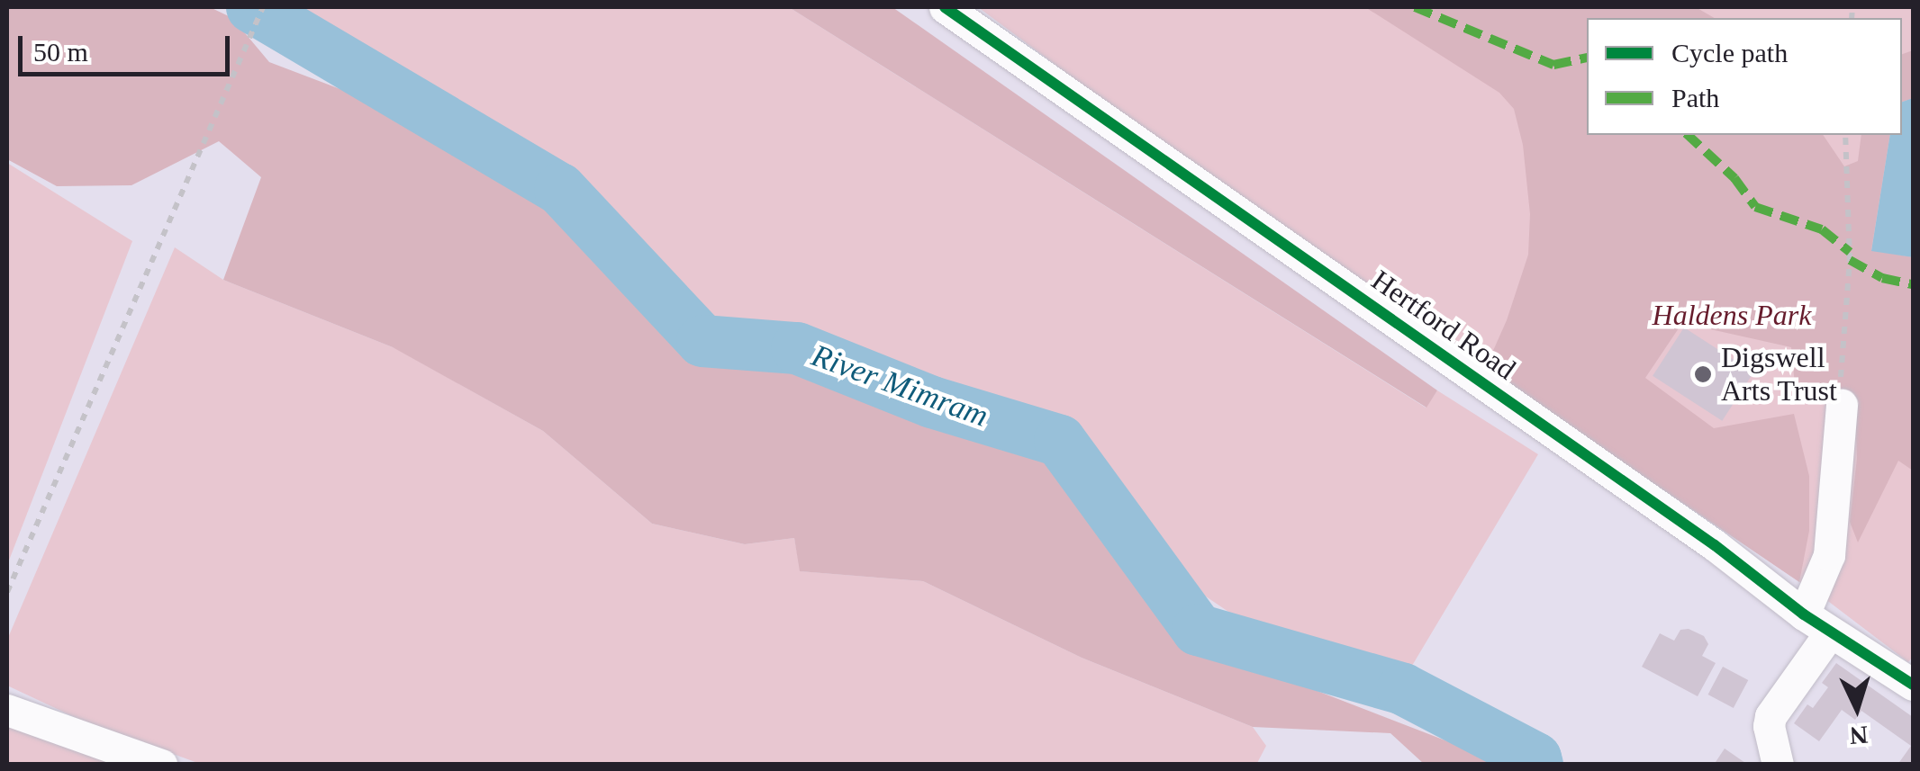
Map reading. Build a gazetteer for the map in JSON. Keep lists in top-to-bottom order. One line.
{"streets":{"street":["Hertford Road"]},"water":["River Mimram"],"parks":["Haldens Park"],"places":["Digswell Arts Trust"],"legend":["Cycle path","Path"],"scale_bar":"50 m","north":"bottom"}
